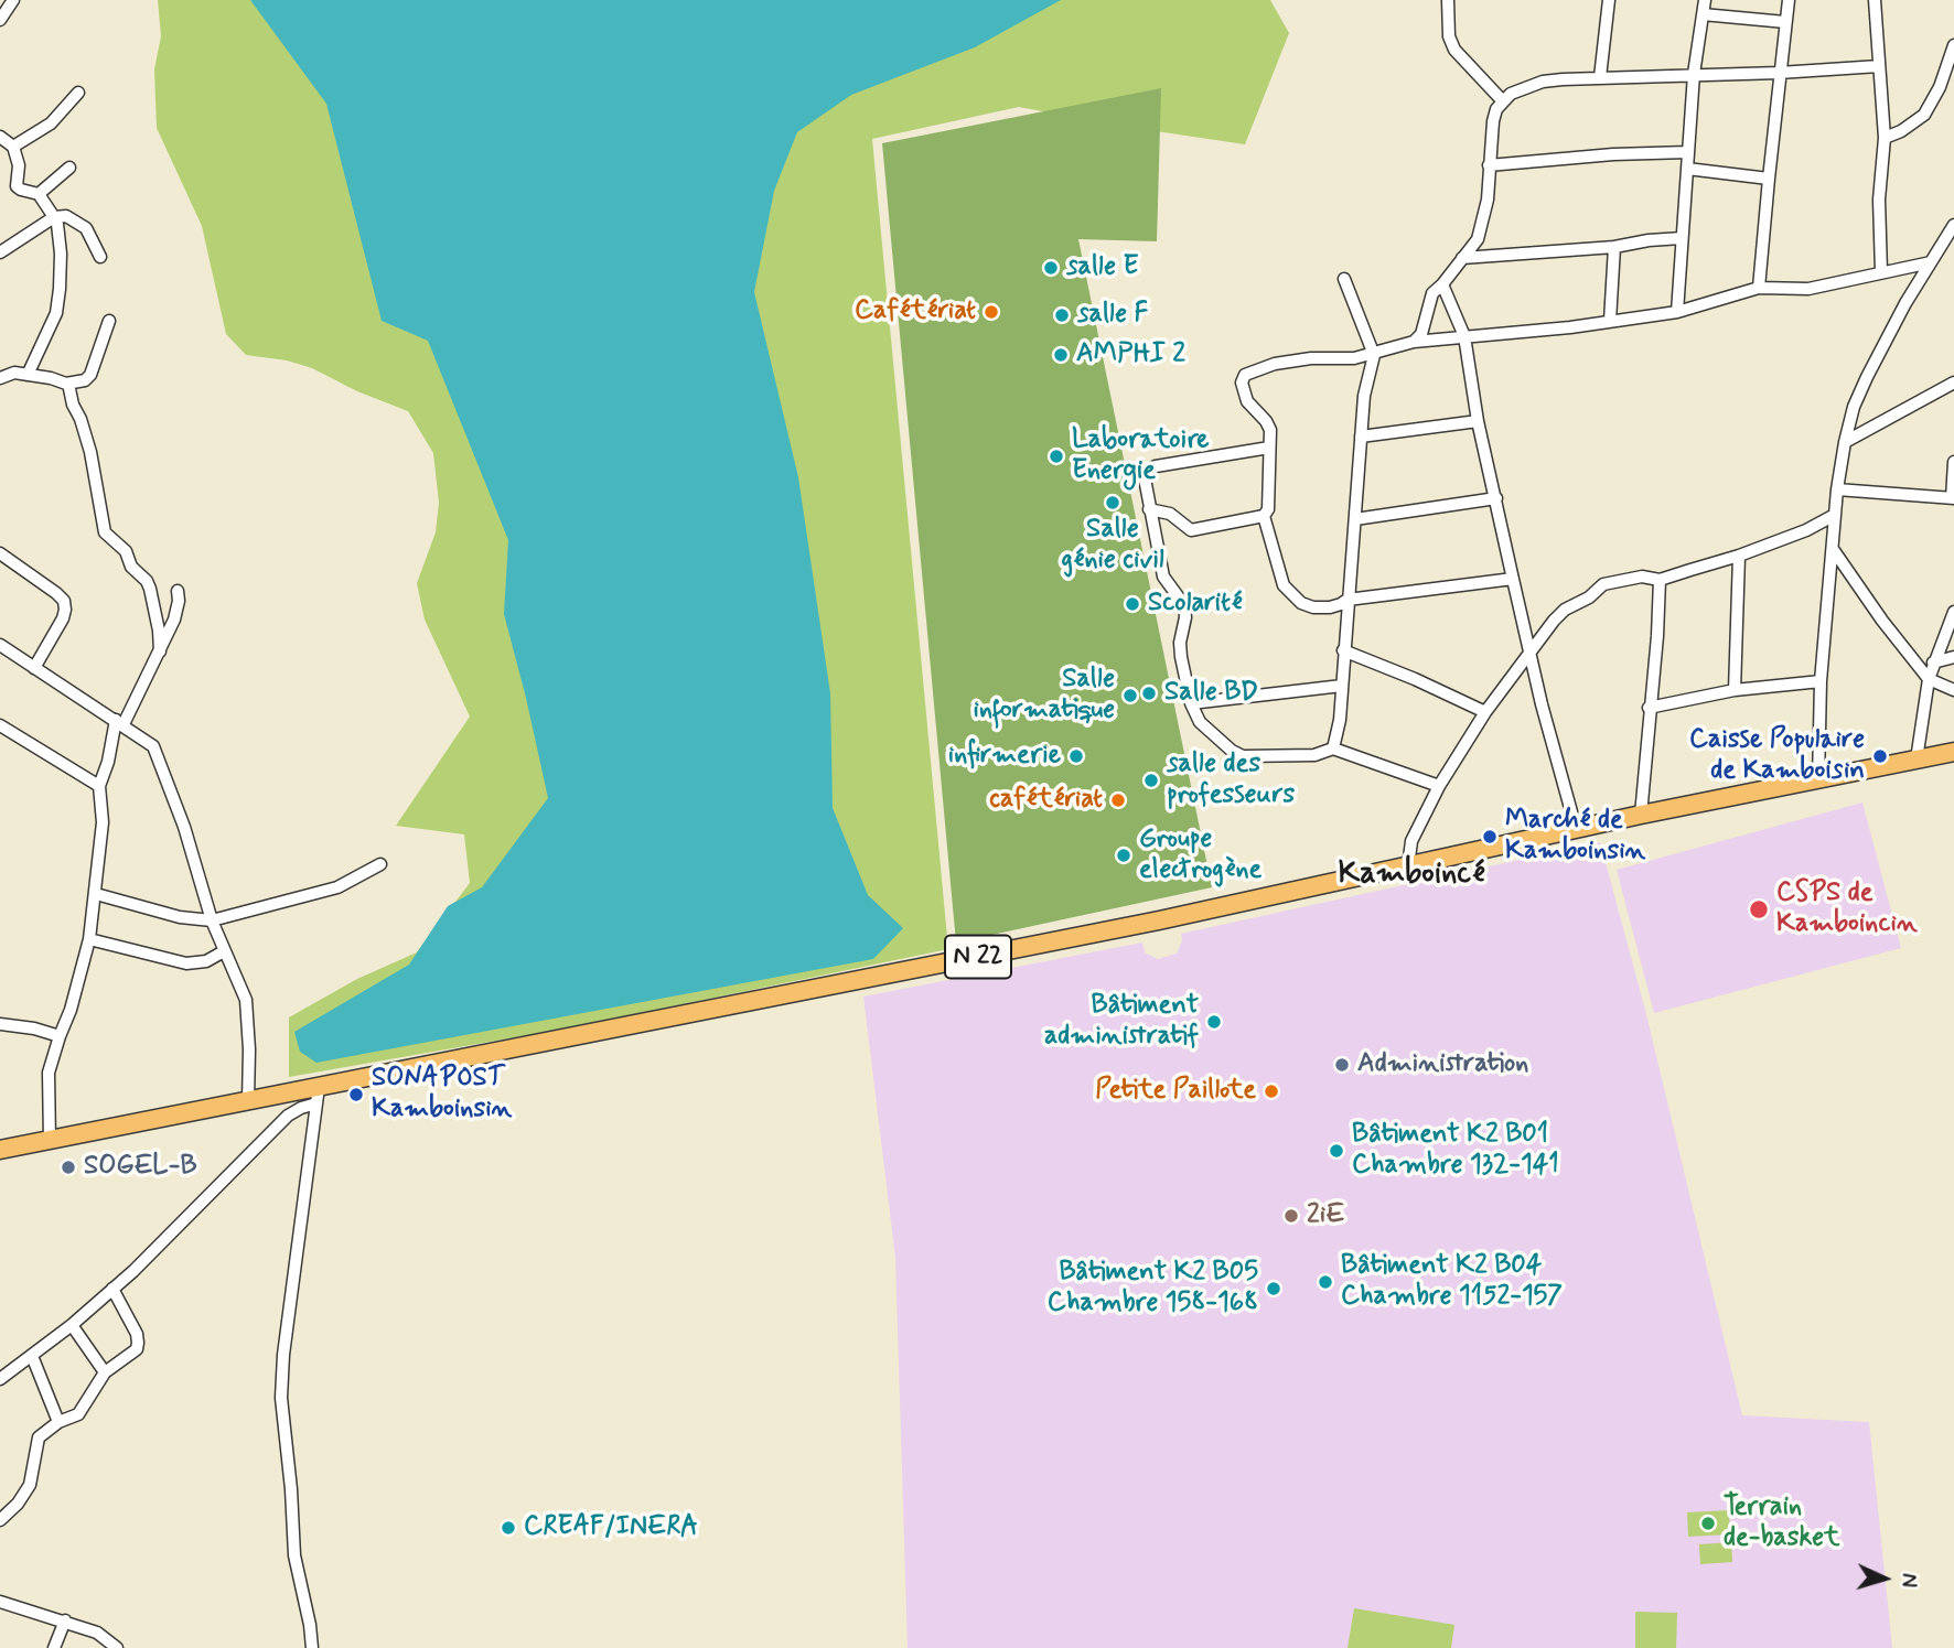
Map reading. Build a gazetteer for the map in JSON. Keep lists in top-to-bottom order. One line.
{"streets":{"main road":["N 22"]},"districts":["Kamboincé"],"places":["salle E","Cafétériat","salle F","AMPHI 2","Laboratoire Energie","Salle génie civil","Scolarité","Salle BD","Salle informatique","infirmerie","Caisse Populaire de Kamboisin","salle des professeurs","cafétériat","Marché de Kamboinsin","Groupe electrogène","CSPS de Kamboincin","Bâtiment administratif","Administration","Petite Paillote","SONAPOST Kamboinsin","Bâtiment K2 B01 Chambre 132-141","SOGEL-B","2iE","Bâtiment K2 B04 Chambre 1152-157","Bâtiment K2 B05 Chambre 158-168","Terrain de-basket","CREAF/INERA"],"north":"right"}
